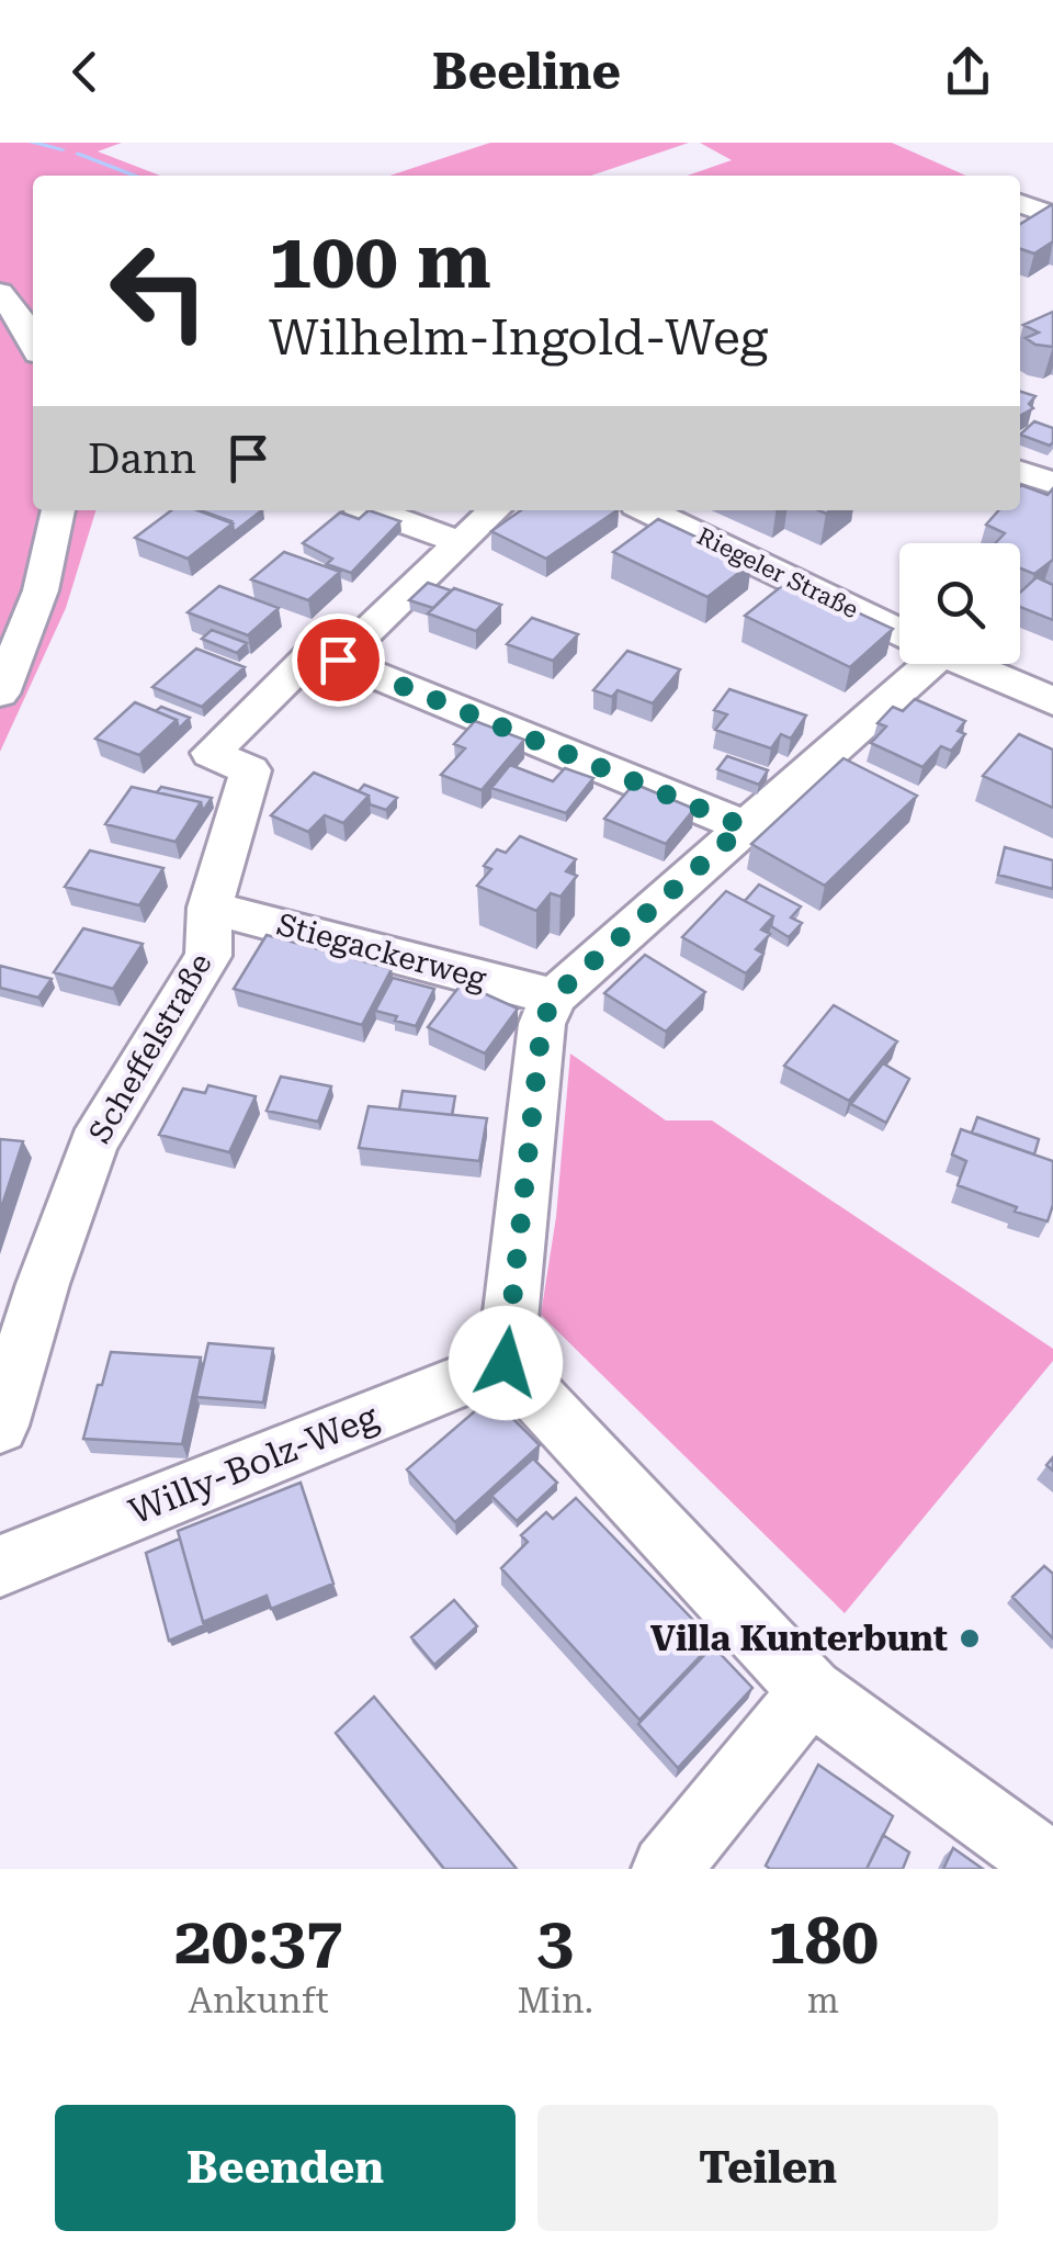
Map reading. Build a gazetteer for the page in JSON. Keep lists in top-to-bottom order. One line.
{"streets":{"street":["Riegeler Straße","Stiegackerweg","Scheffelstraße","Willy-Bolz-Weg"]},"crossings":[["Stiegackerweg","Scheffelstraße"]],"places":["Villa Kunterbunt"],"page":{"header":"Beeline","turn":["100 m","Wilhelm-Ingold-Weg"],"then":"Dann","eta":["20:37","Ankunft","3","Min.","180","m"],"buttons":["Beenden","Teilen"]}}
